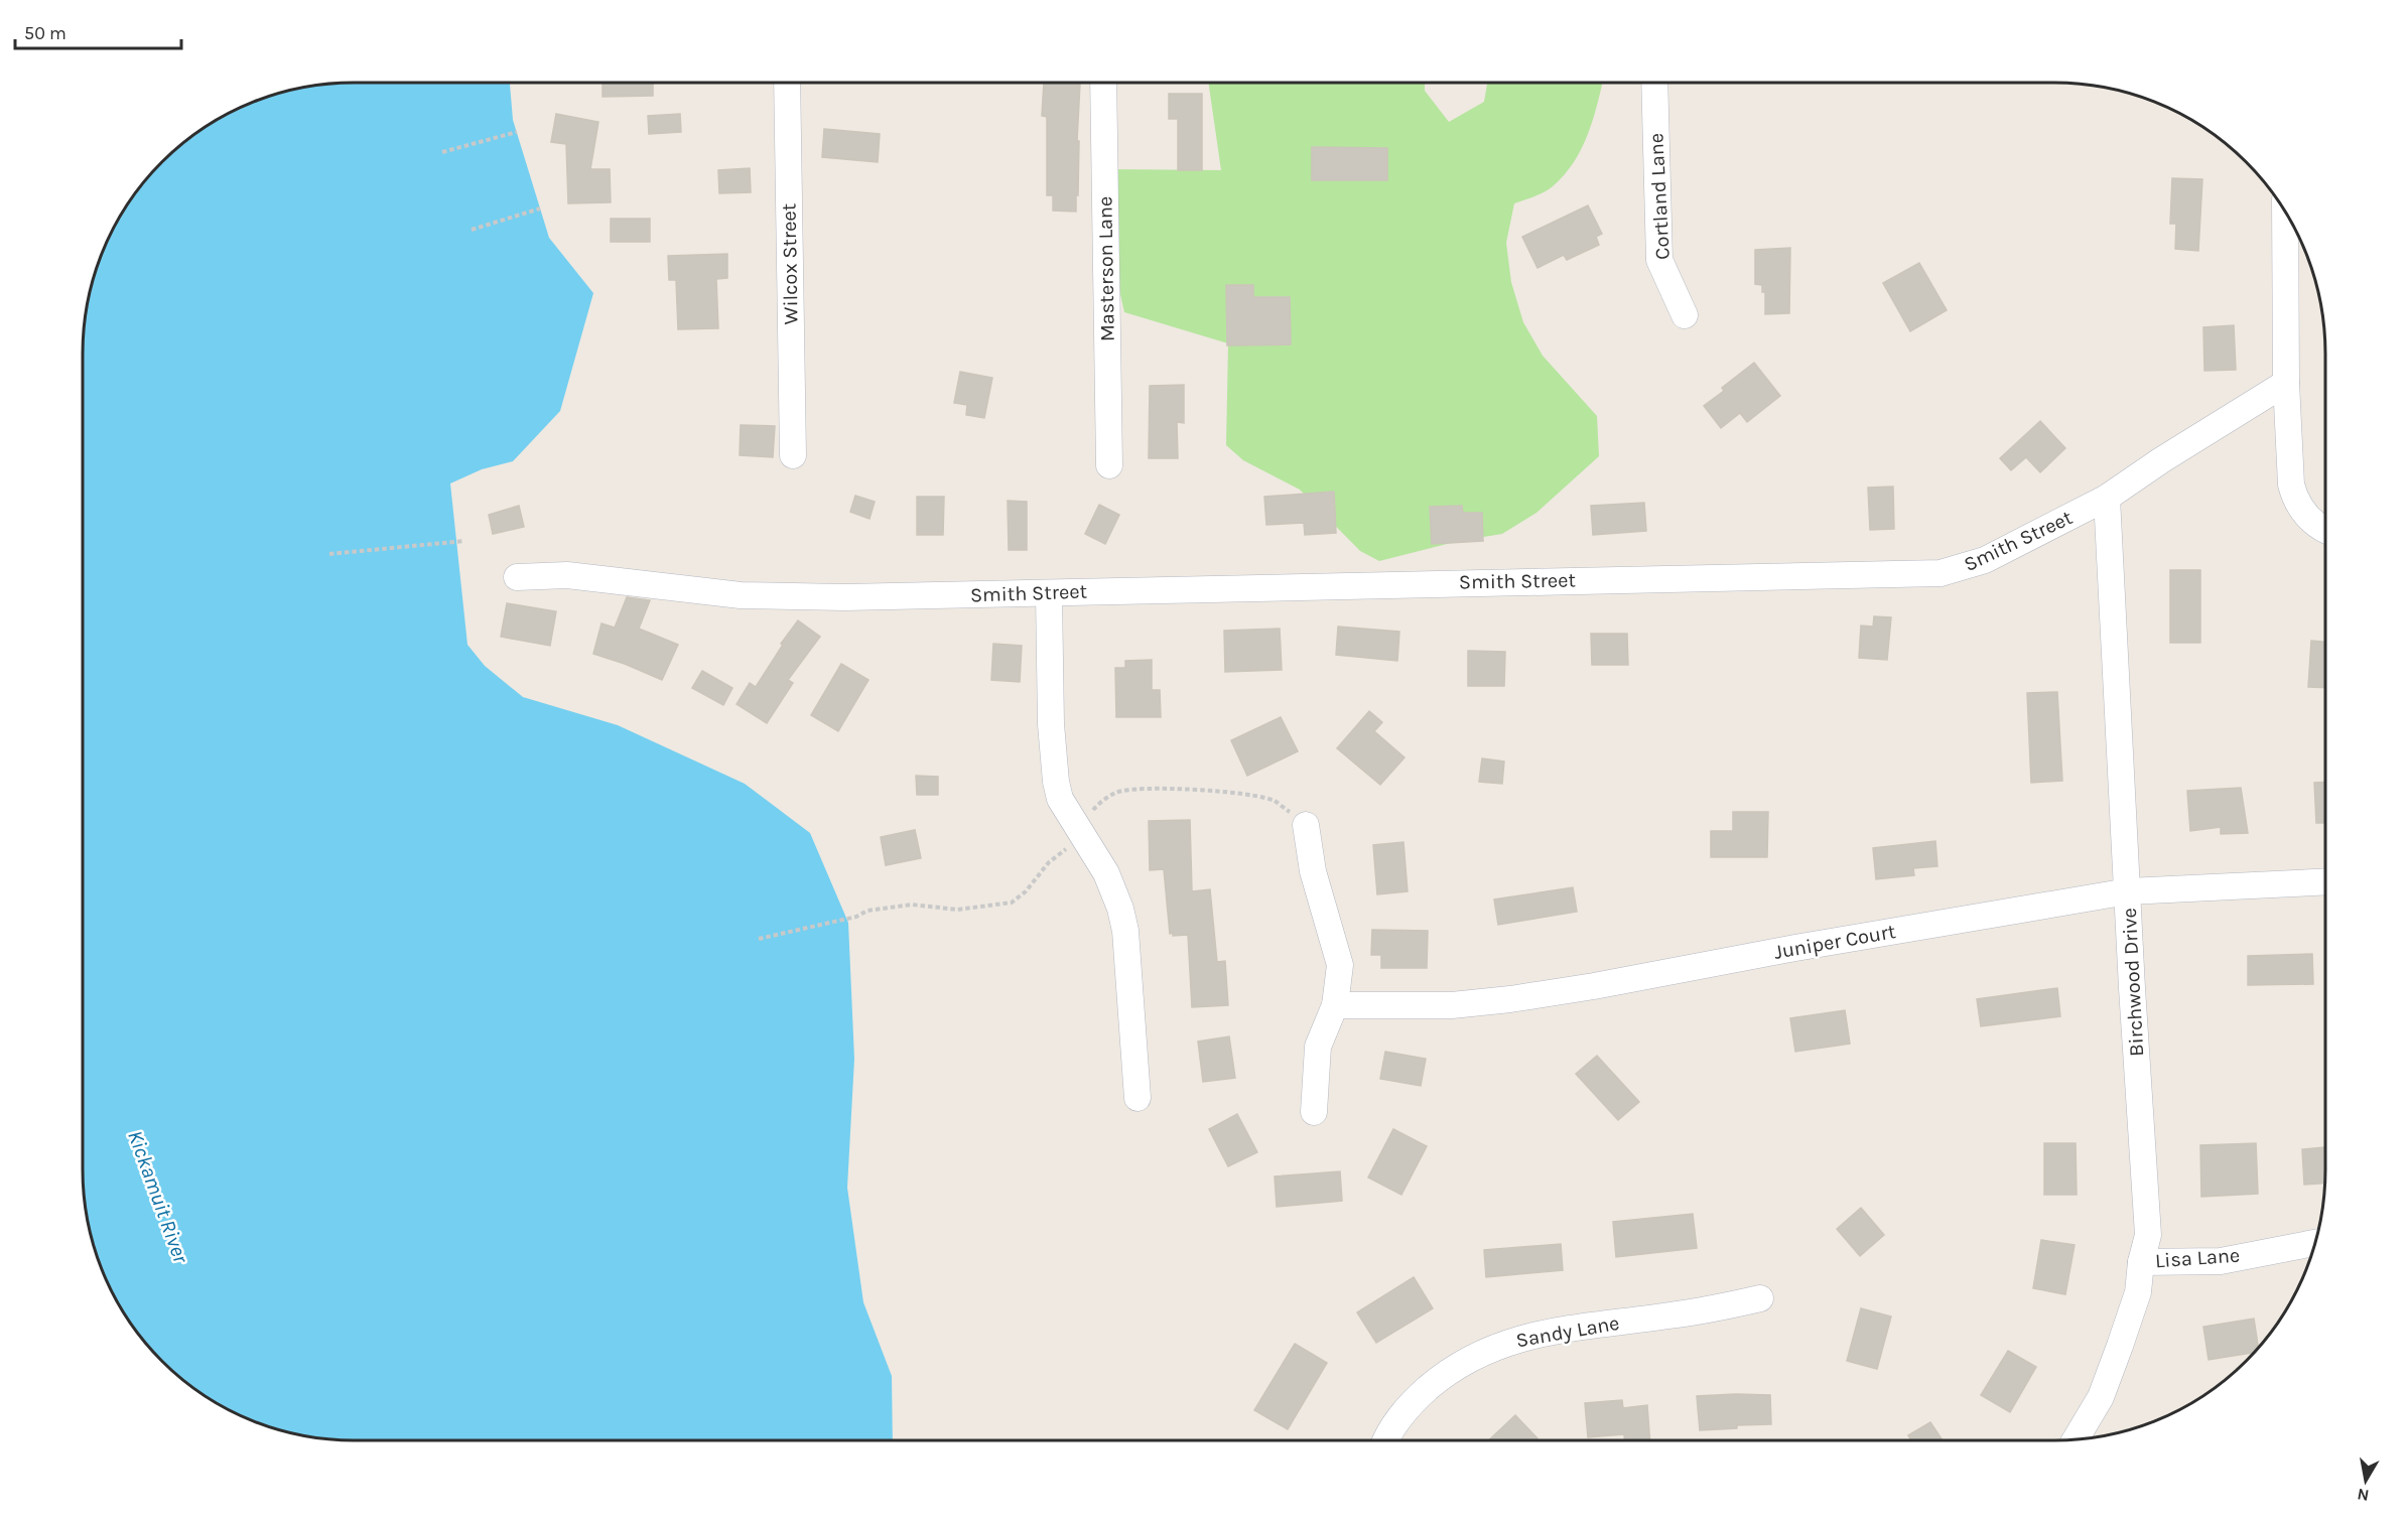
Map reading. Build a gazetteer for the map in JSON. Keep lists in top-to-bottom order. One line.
{"streets":{"street":["Cortland Lane","Wilcox Street","Masterson Lane","Smith Street","Juniper Court","Birchwood Drive","Lisa Lane","Sandy Lane"]},"crossings":[["Smith Street","Birchwood Drive"],["Juniper Court","Birchwood Drive"],["Birchwood Drive","Lisa Lane"]],"water":["Kickamuit River"],"scale_bar":"50 m","north":"bottom"}
